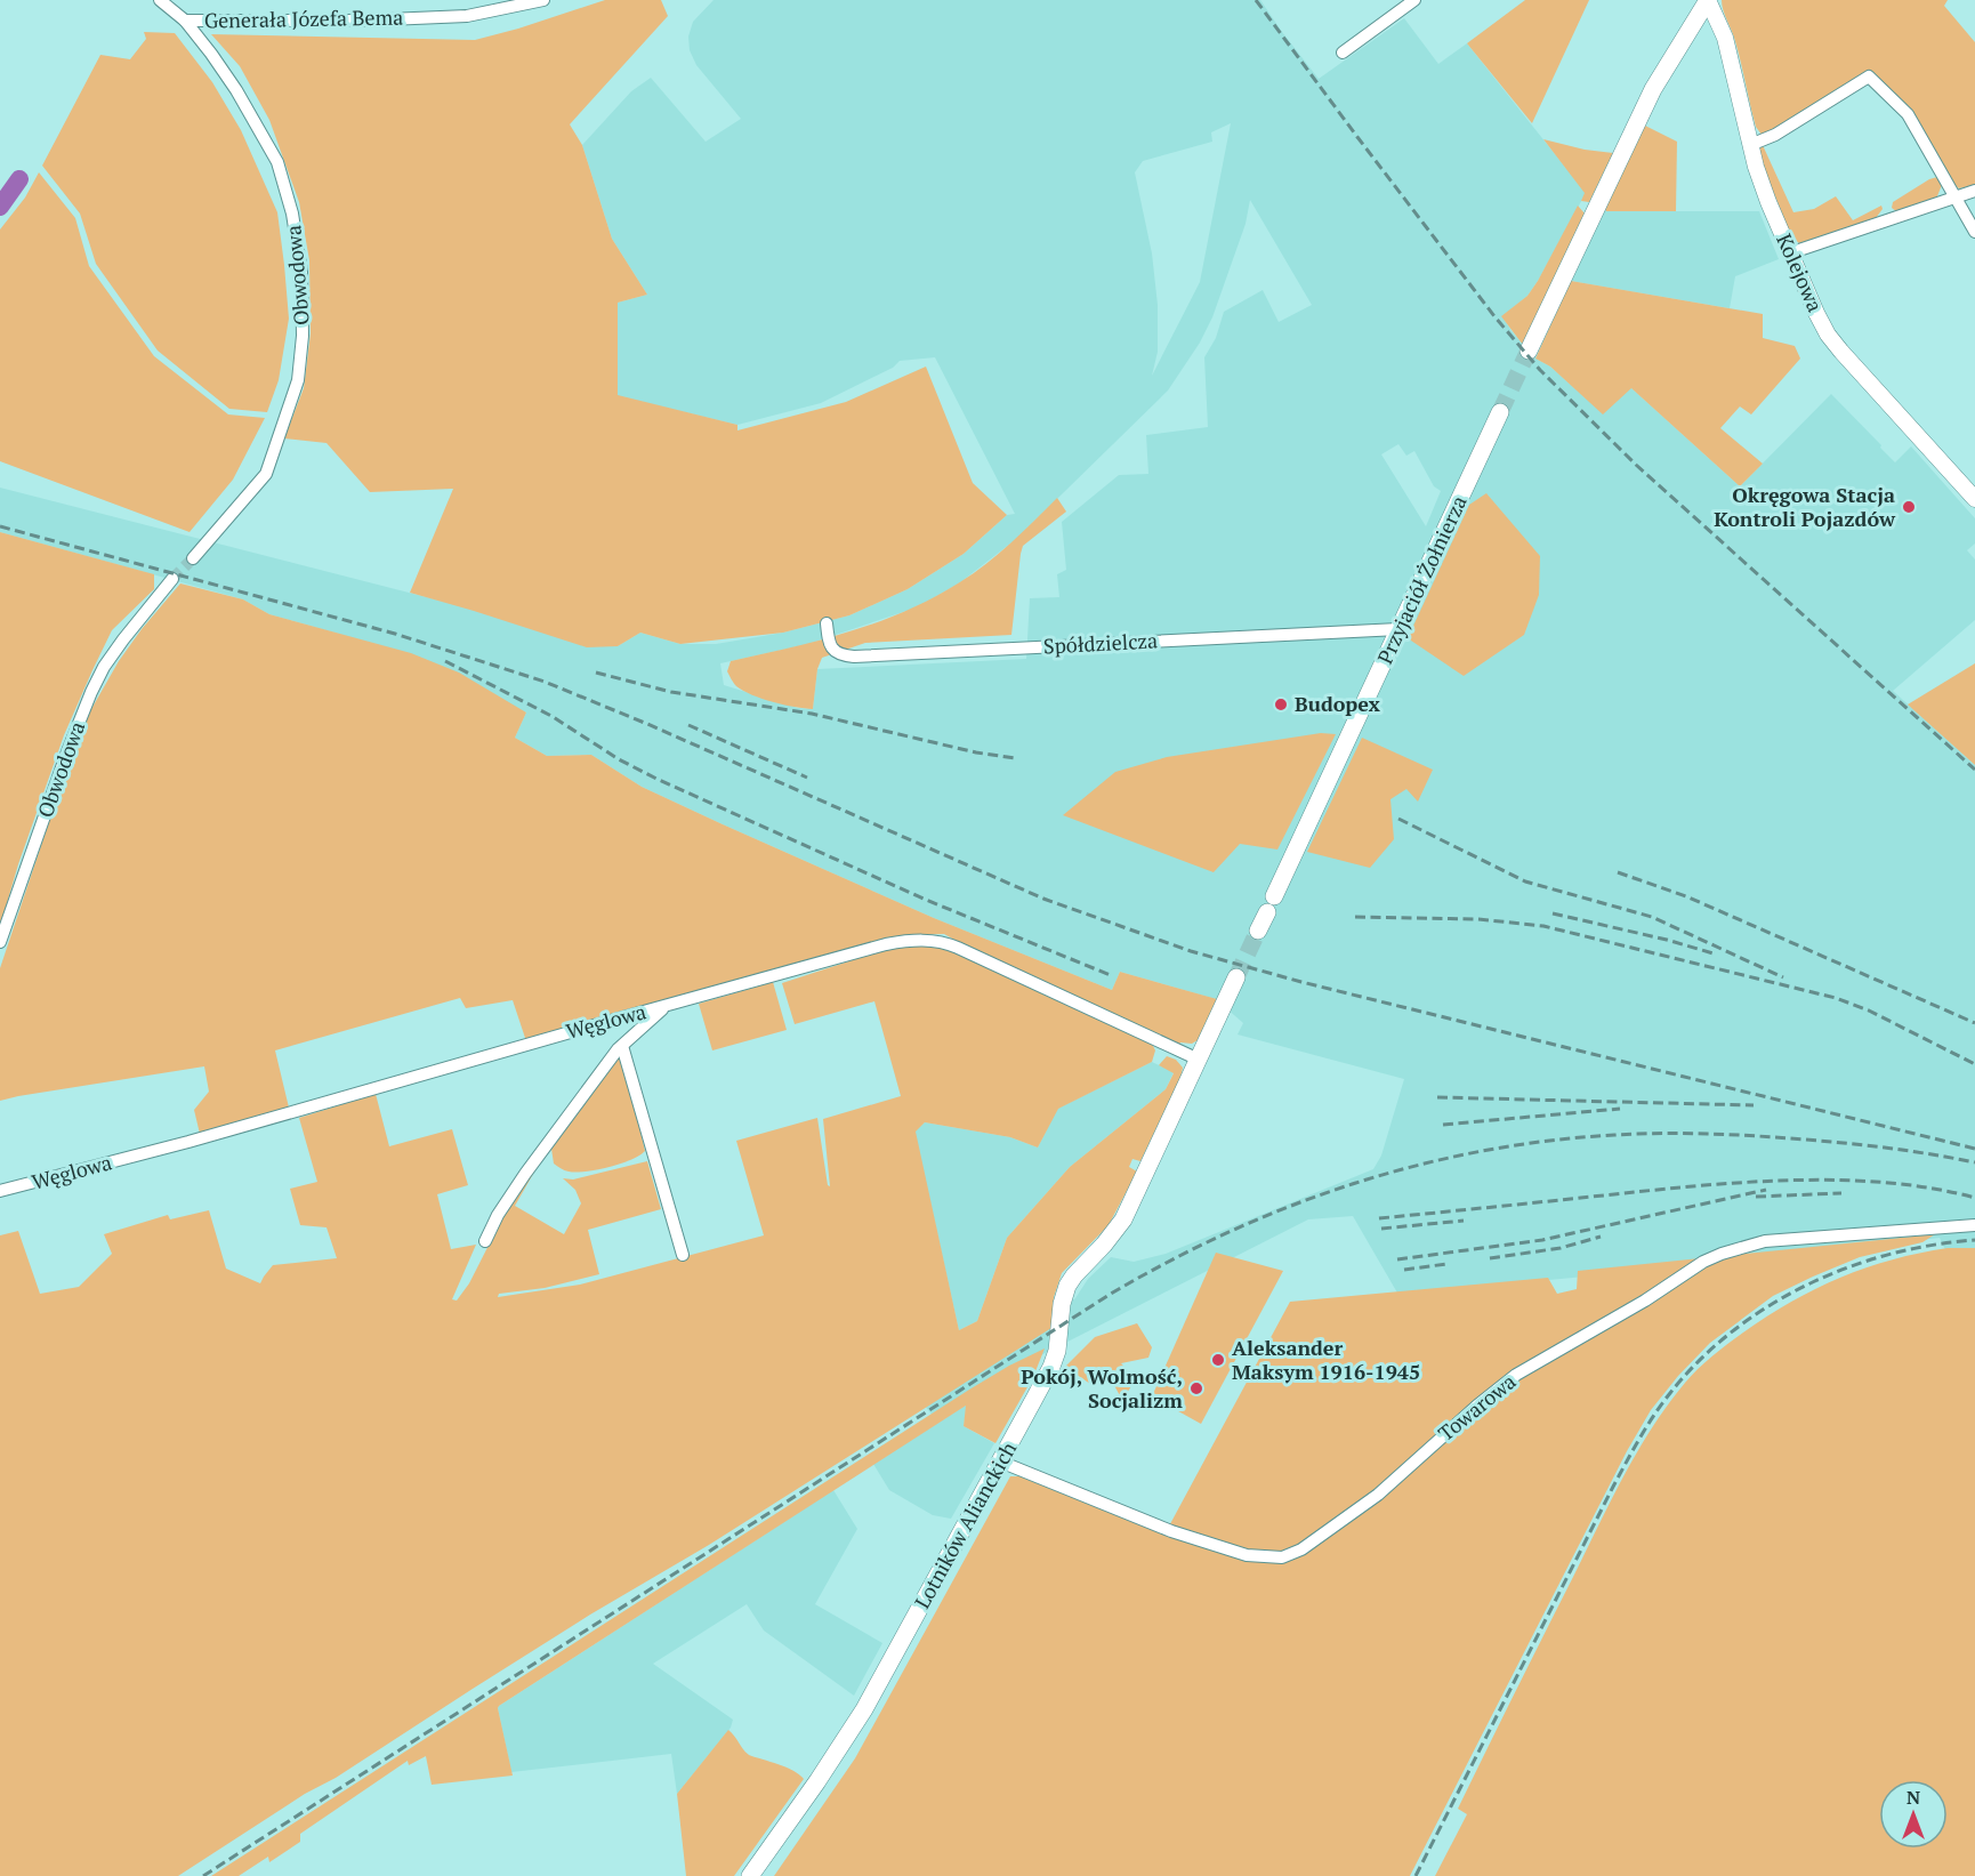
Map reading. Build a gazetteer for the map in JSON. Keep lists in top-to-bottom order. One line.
{"streets":{"main road":["Przyjaciół Żołnierza","Lotników Alianckich"],"street":["Generała Józefa Bema","Kolejowa","Obwodowa","Spółdzielcza","Węglowa","Towarowa"]},"crossings":[["Generała Józefa Bema","Obwodowa"],["Przyjaciół Żołnierza","Spółdzielcza"],["Węglowa","Lotników Alianckich"],["Towarowa","Lotników Alianckich"]],"places":["Okręgowa Stacja Kontroli Pojazdów","Budopex","Aleksander Maksym 1916-1945","Pokój, Wolmość, Socjalizm"],"north":"top"}
